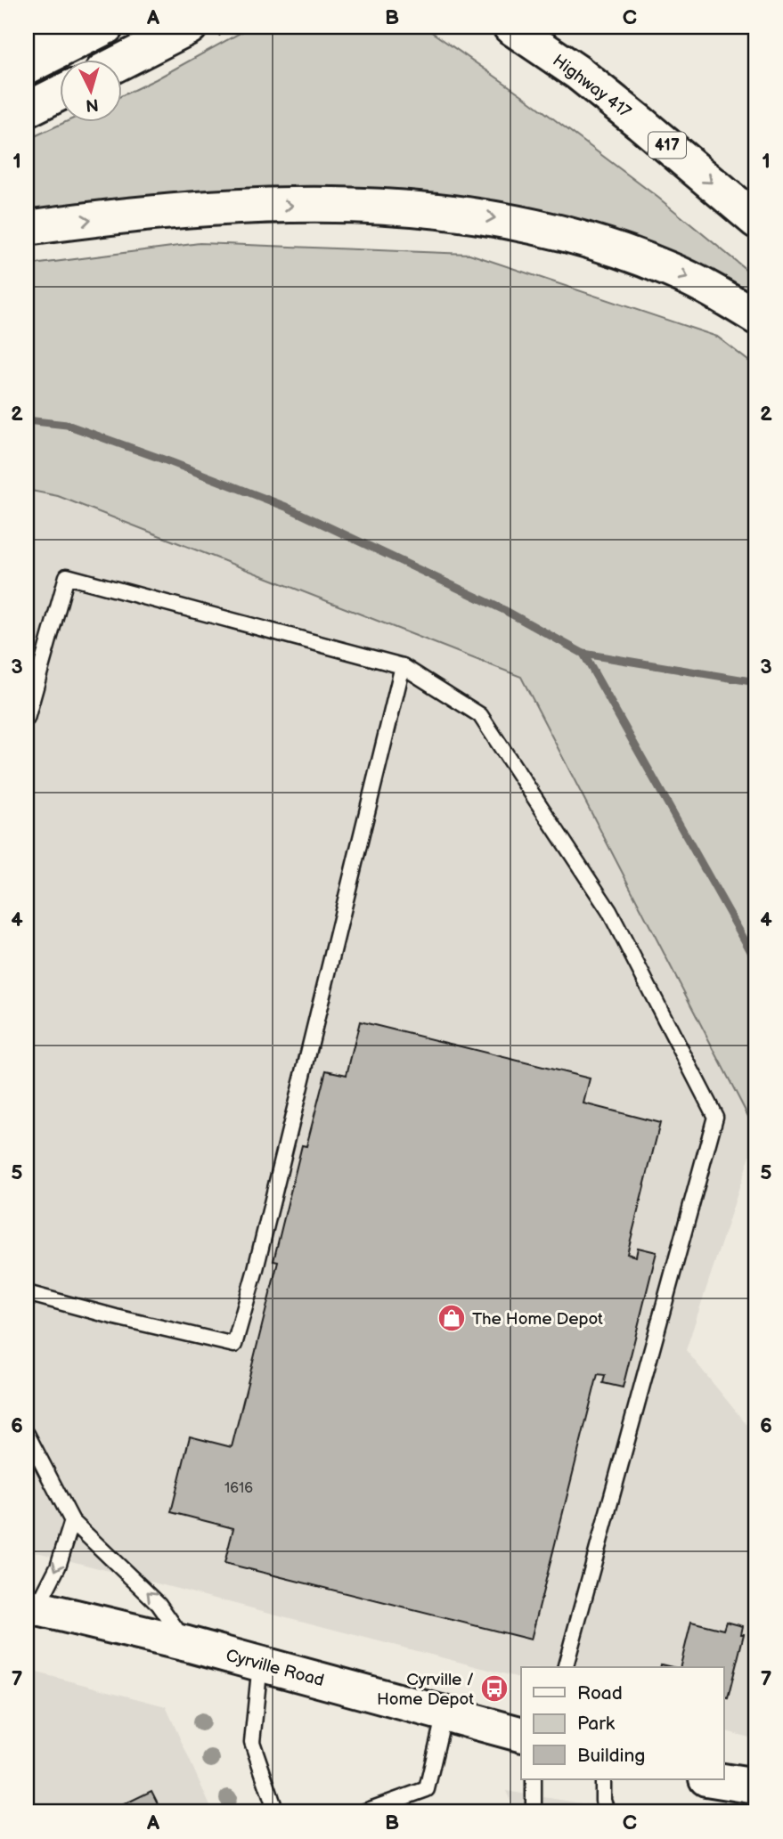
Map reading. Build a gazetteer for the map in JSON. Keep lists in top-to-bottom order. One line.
{"streets":{"main road":["Highway 417","417","Cyrville Road"]},"one_way":["Highway 417"],"places":{"shop":["The Home Depot"],"bus stop":["Cyrville / Home Depot"]},"house_numbers":["1616"],"legend":["Road","Park","Building"],"north":"bottom","grid":{"columns":["A","B","C"],"rows":["1","2","3","4","5","6","7"]}}
